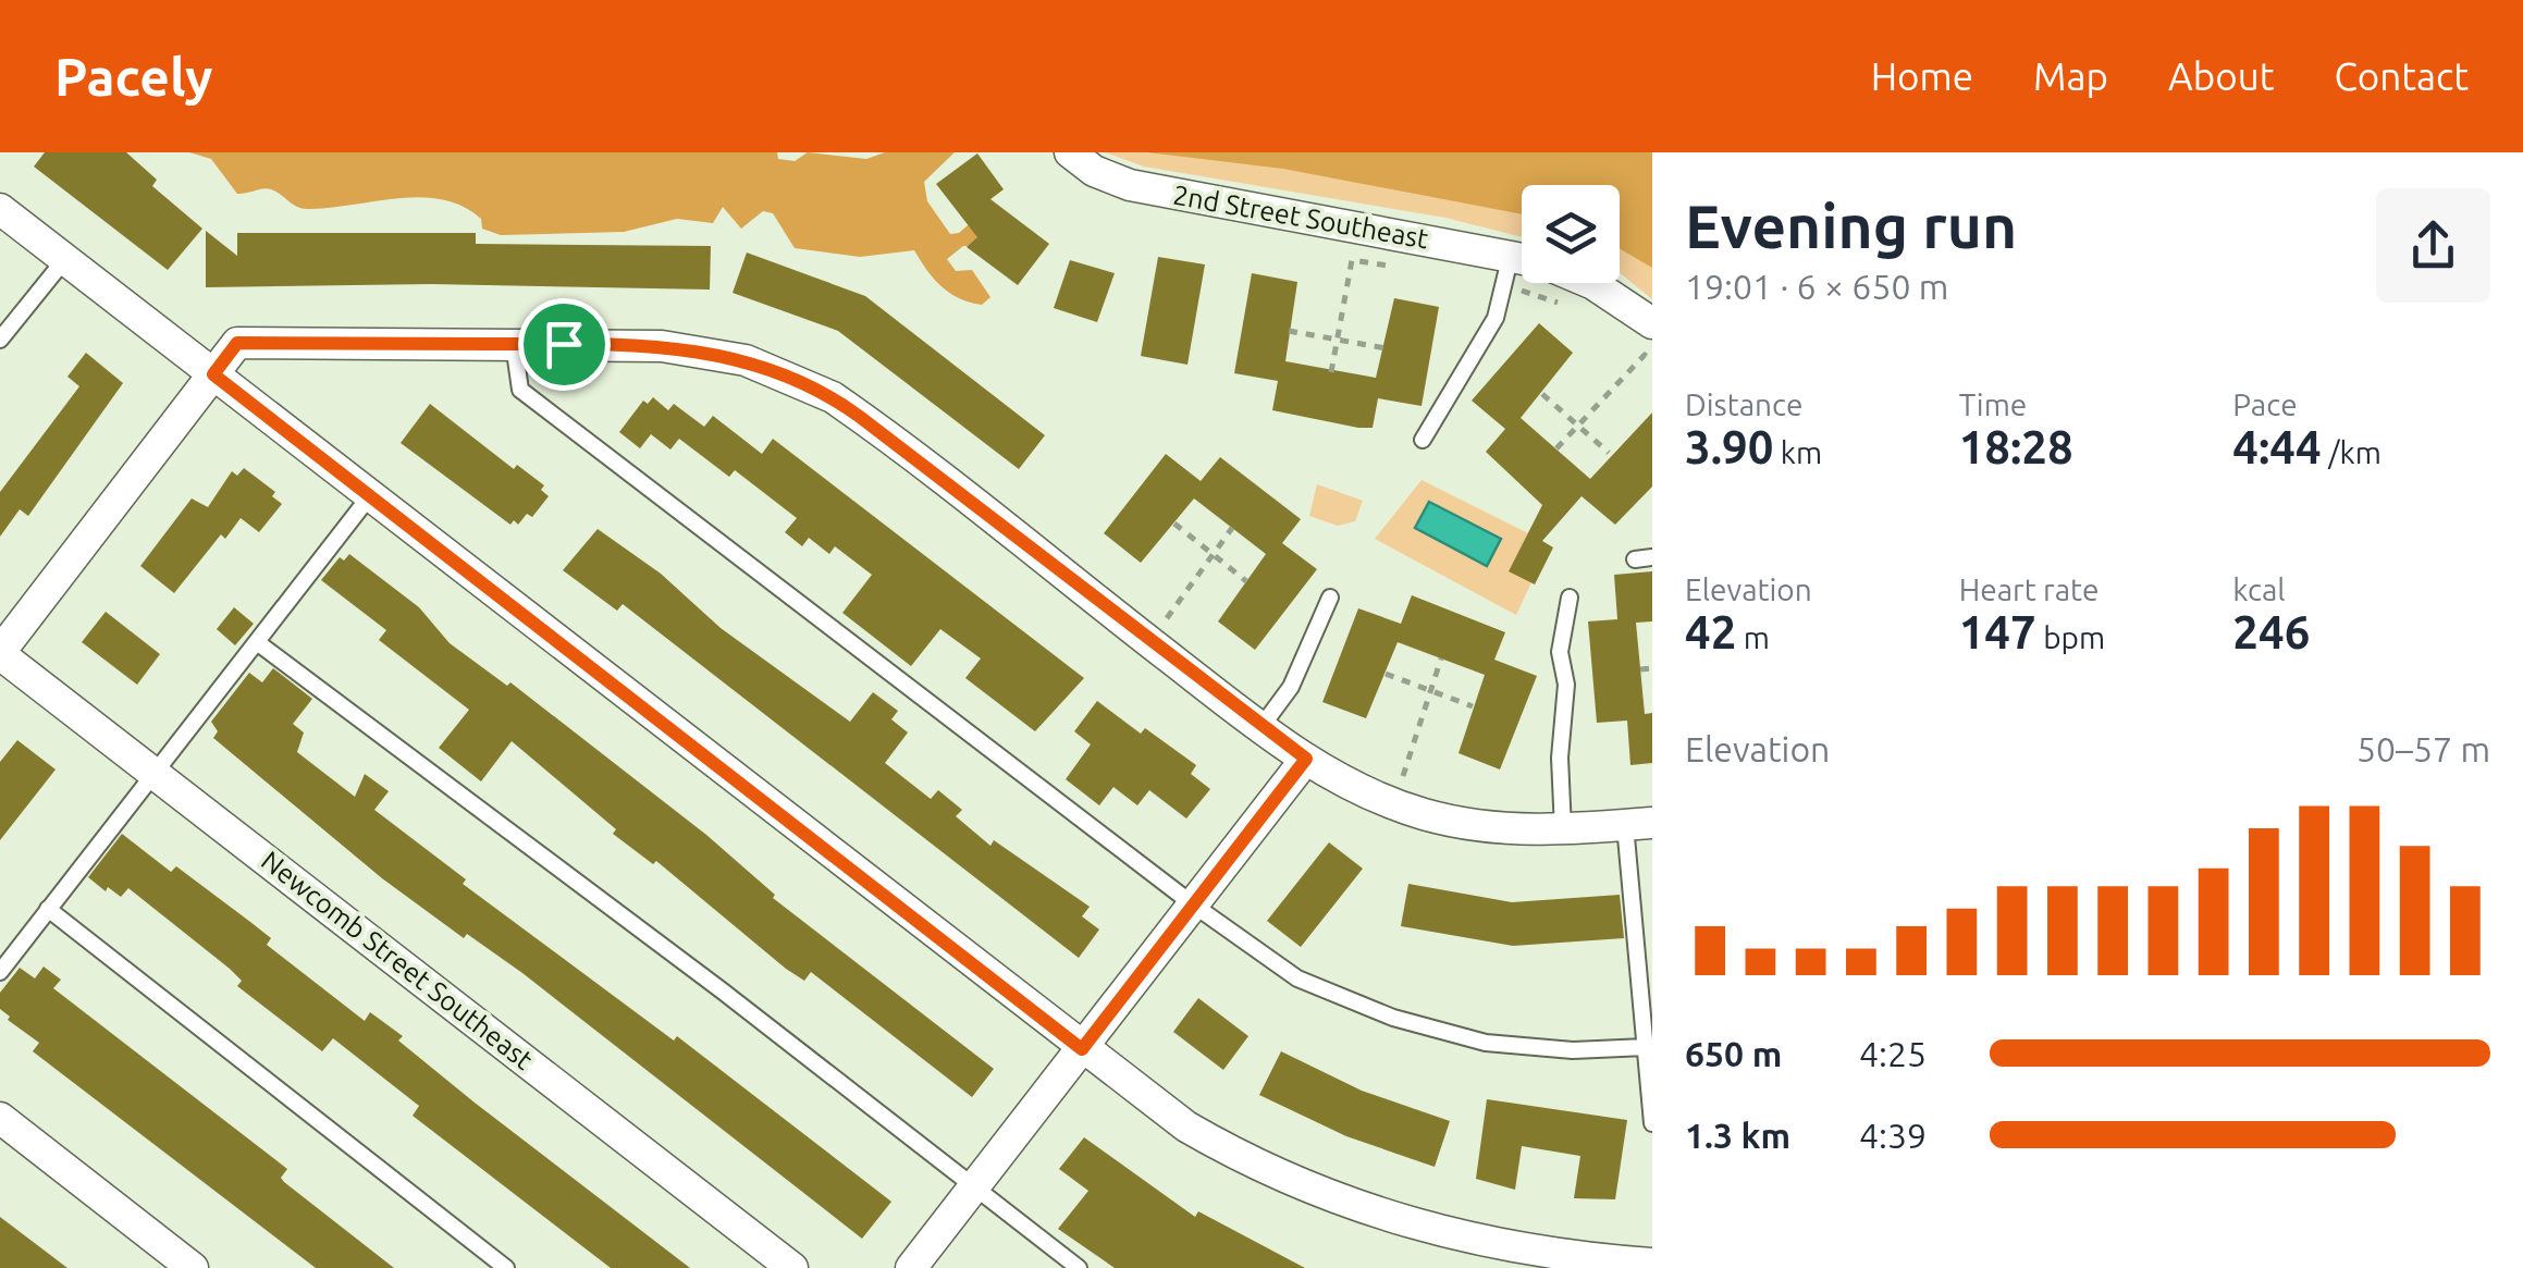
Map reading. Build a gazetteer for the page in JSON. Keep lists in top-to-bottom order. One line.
{"streets":{"street":["2nd Street Southeast","Newcomb Street Southeast"]},"page":{"header":"Pacely","nav":["Home","Map","About","Contact"],"heading":["Evening run","19:01 · 6 × 650 m"],"stats":[["Distance","3.90 km"],["Time","18:28"],["Pace","4:44 /km"],["Elevation","42 m"],["Heart rate","147 bpm"],["kcal","246"]],"chart":["Elevation","50–57 m"],"list":[{"name":"650 m","note":"4:25"},{"name":"1.3 km","note":"4:39"}]}}
